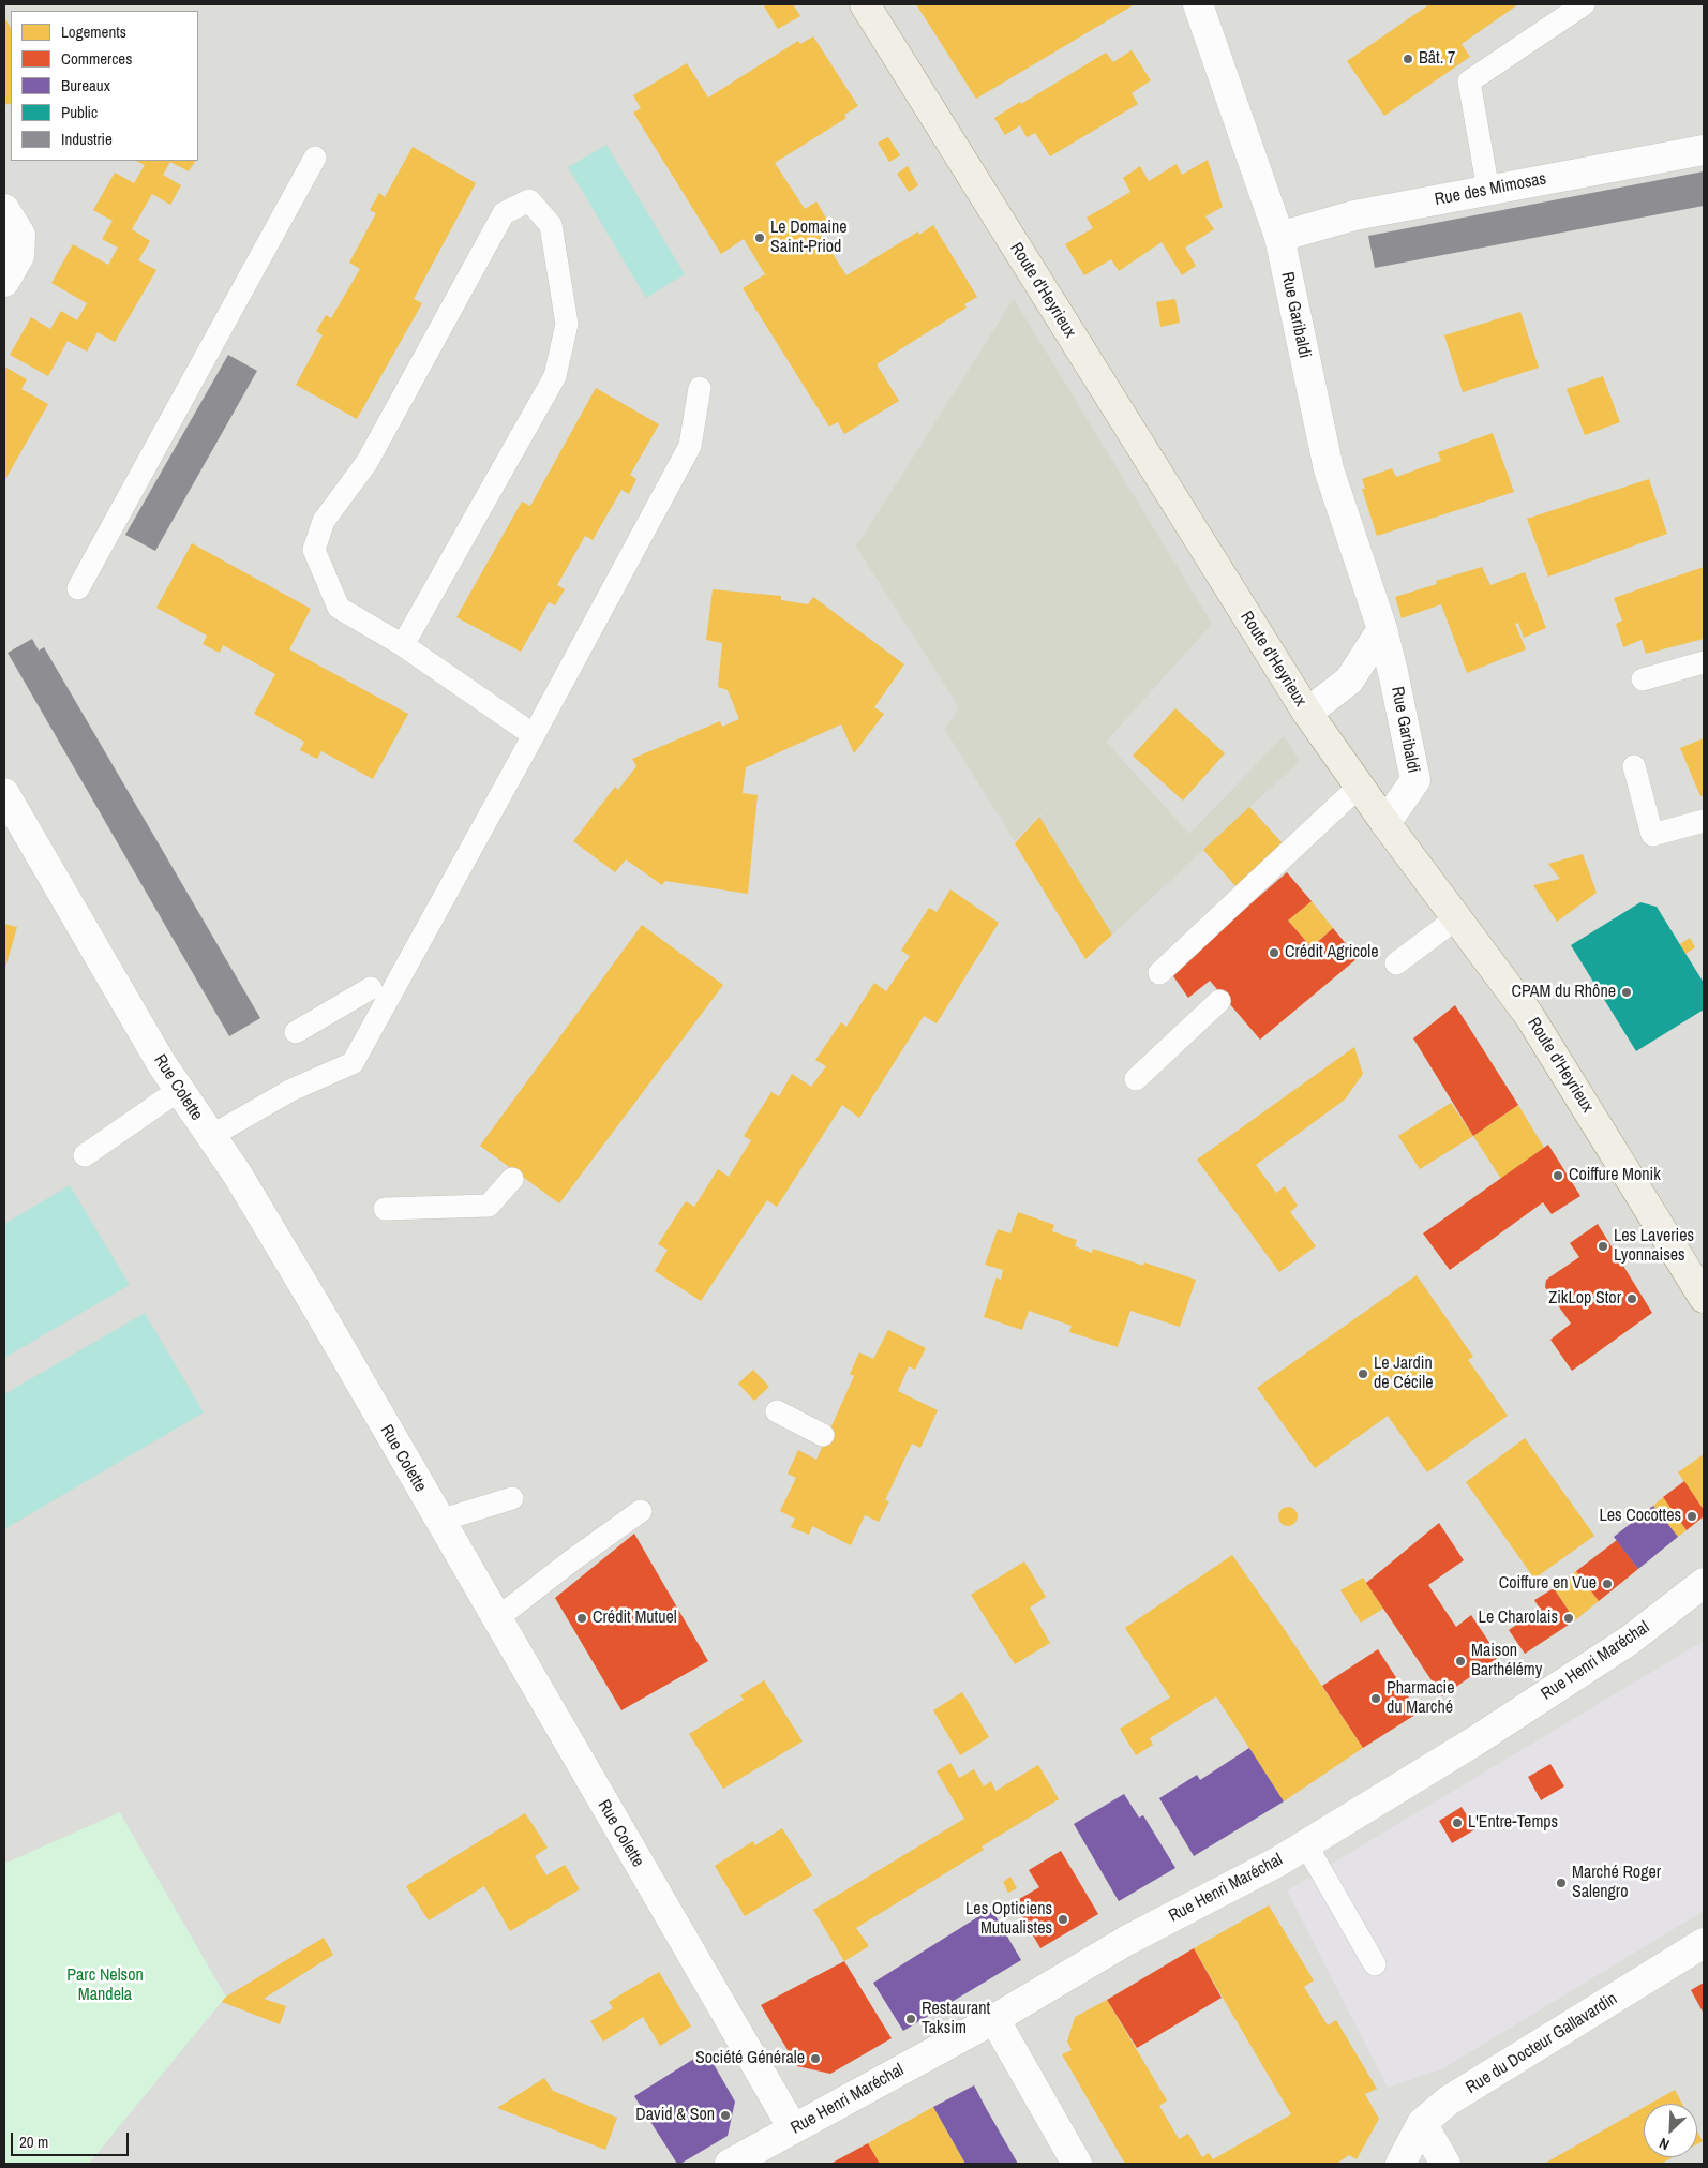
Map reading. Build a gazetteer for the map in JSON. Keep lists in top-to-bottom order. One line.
{"streets":{"main road":["Route d'Heyrieux"],"street":["Rue des Mimosas","Rue Garibaldi","Rue Colette","Rue Henri Maréchal","Rue du Docteur Gallavardin"]},"crossings":[["Rue des Mimosas","Rue Garibaldi"],["Route d'Heyrieux","Rue Garibaldi"],["Rue Colette","Rue Henri Maréchal"]],"parks":["Parc Nelson Mandela"],"places":["Bât. 7","Le Domaine Saint-Priod","Crédit Agricole","CPAM du Rhône","Coiffure Monik","Les Laveries Lyonnaises","ZikLop Stor","Le Jardin de Cécile","Les Cocottes","Coiffure en Vue","Crédit Mutuel","Le Charolais","Maison Barthélémy","Pharmacie du Marché","L'Entre-Temps","Marché Roger Salengro","Les Opticiens Mutualistes","Restaurant Taksim","Société Générale","David & Son"],"legend":["Logements","Commerces","Bureaux","Public","Industrie"],"scale_bar":"20 m","north":"bottom left"}
